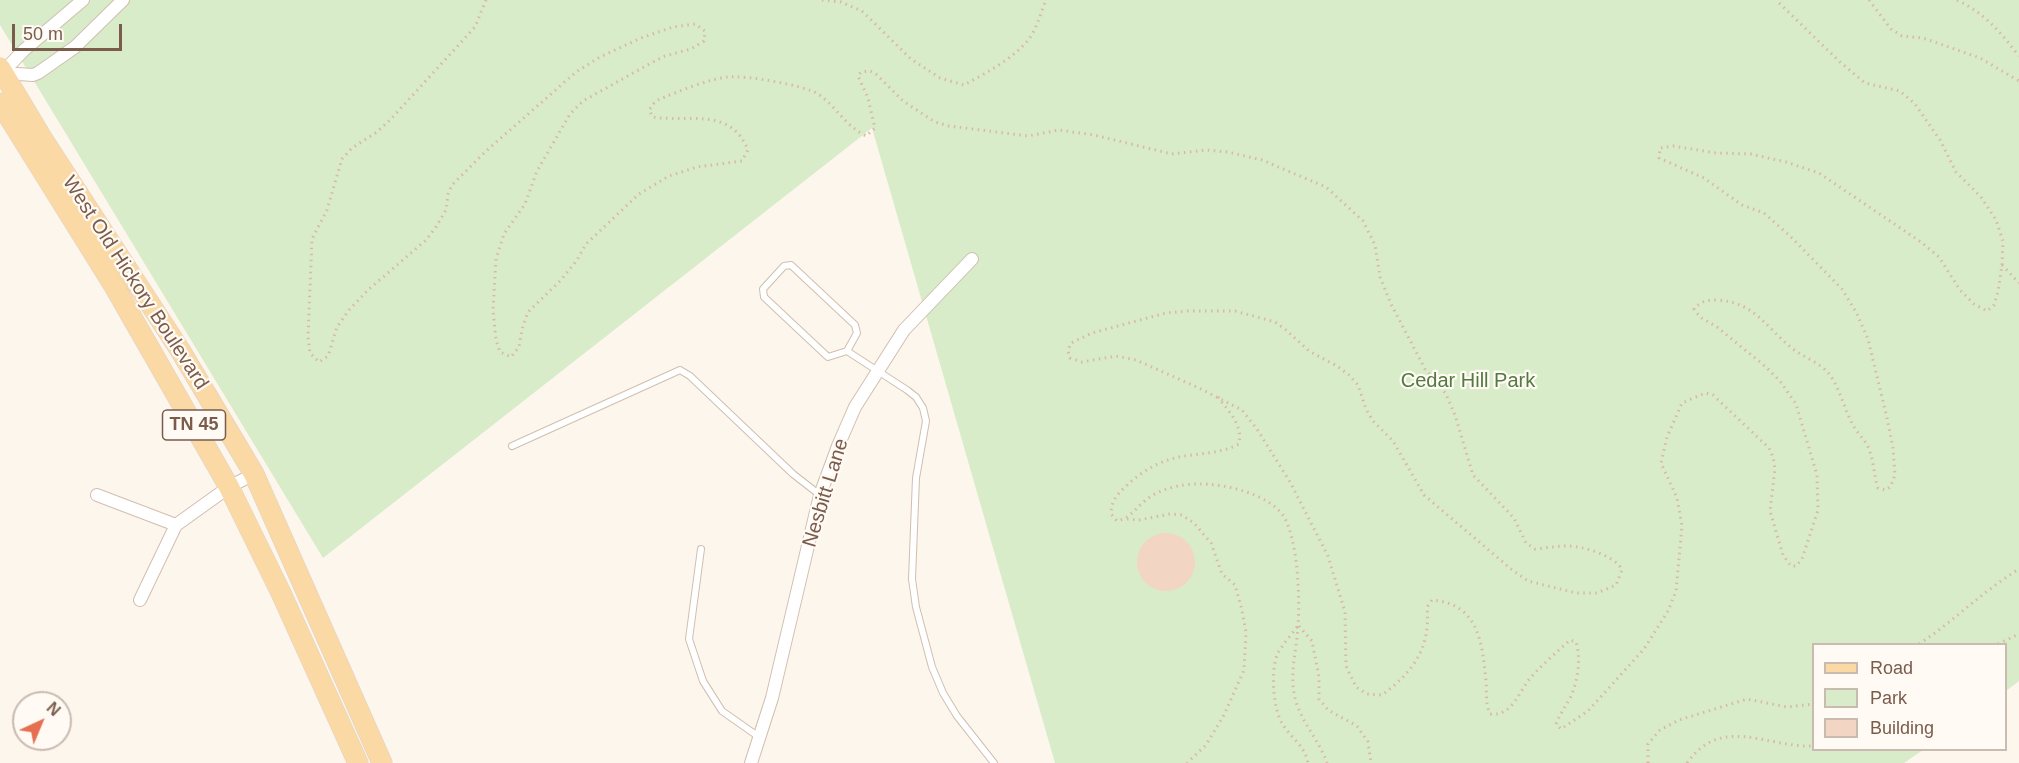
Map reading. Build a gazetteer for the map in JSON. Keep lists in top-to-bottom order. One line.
{"streets":{"main road":["West Old Hickory Boulevard","TN 45"],"street":["Nesbitt Lane"]},"parks":["Cedar Hill Park"],"legend":["Road","Park","Building"],"scale_bar":"50 m","north":"top right"}
